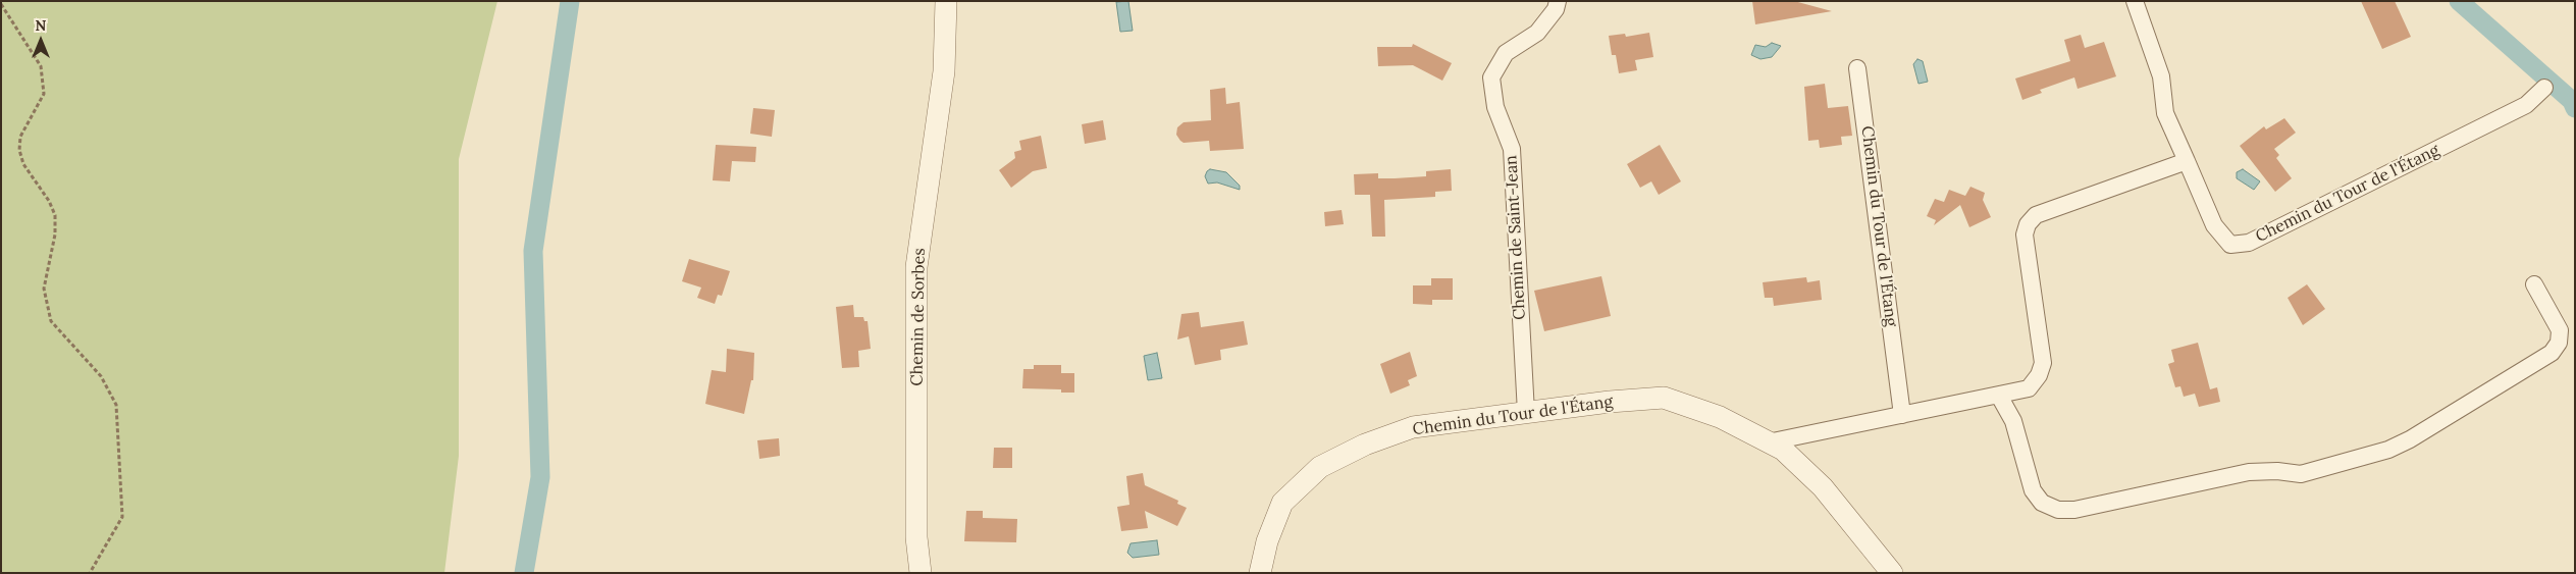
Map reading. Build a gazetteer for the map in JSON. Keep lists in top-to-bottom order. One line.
{"streets":{"street":["Chemin du Tour de l'Étang","Chemin de Saint-Jean","Chemin de Sorbes"]},"crossings":[["Chemin du Tour de l'Étang","Chemin de Saint-Jean"]],"north":"top"}
